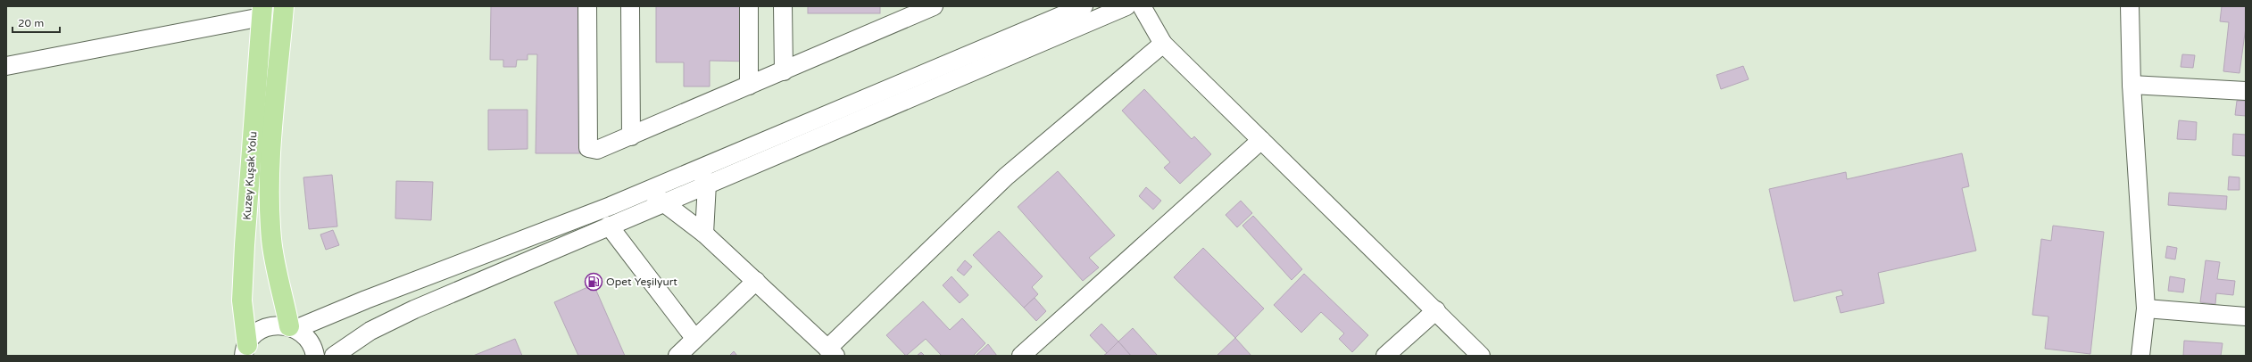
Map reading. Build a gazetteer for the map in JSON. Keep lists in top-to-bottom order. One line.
{"streets":{"main road":["Kuzey Kuşak Yolu"]},"places":{"fuel station":["Opet Yeşilyurt"]},"scale_bar":"20 m"}
